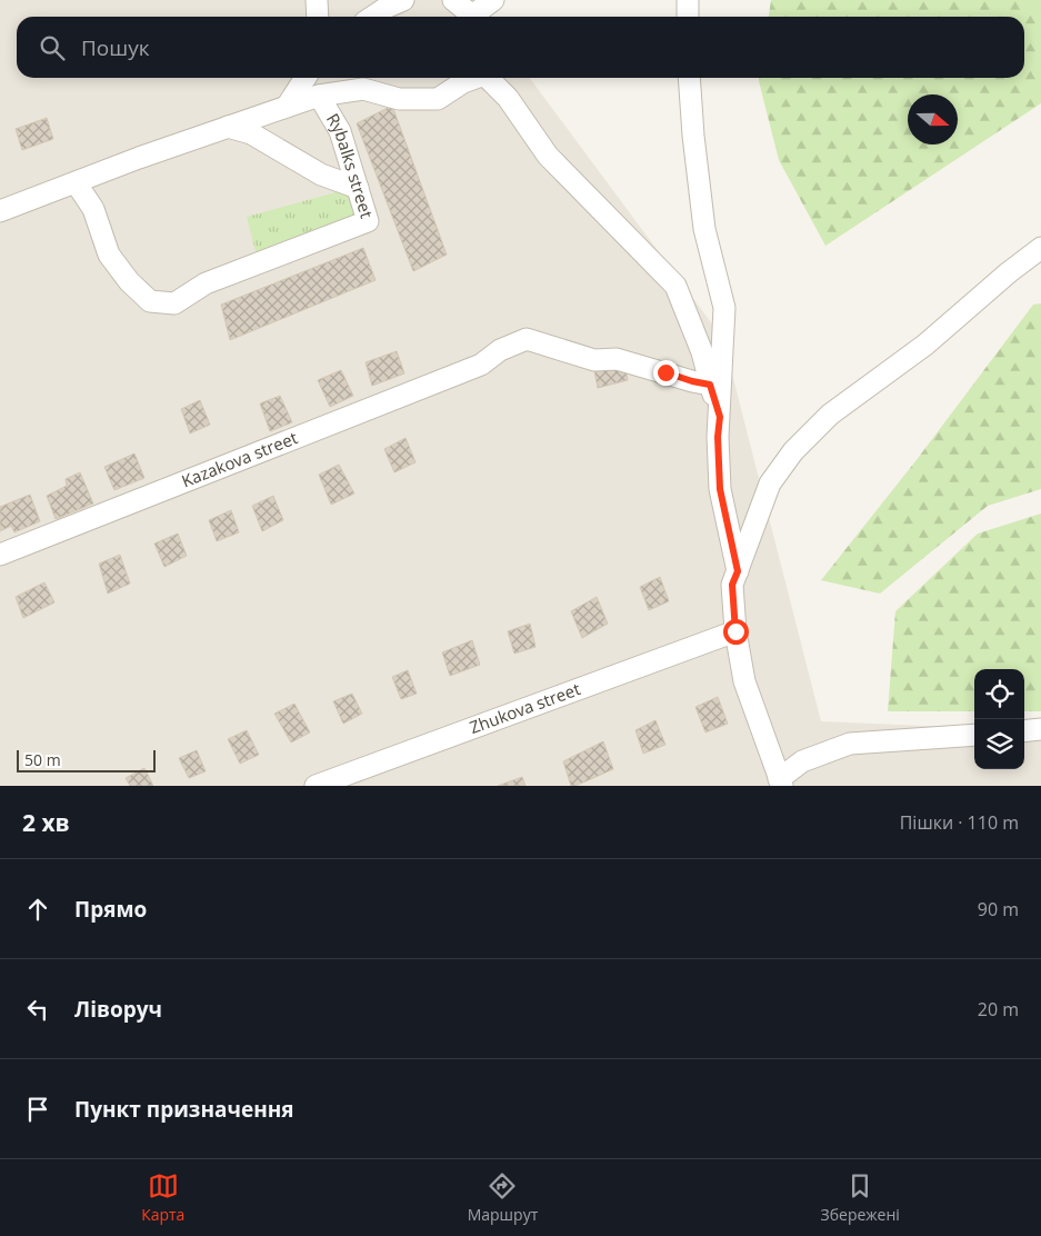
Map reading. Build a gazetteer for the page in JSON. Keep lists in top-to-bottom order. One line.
{"streets":{"street":["Rybalks street","Kazakova street","Zhukova street"]},"scale_bar":"50 m","north":"right","page":{"search":"Пошук","scale":"50 m","heading":["2 хв","Пішки · 110 m"],"list":[["Прямо","90 m"],["Ліворуч","20 m"],"Пункт призначення"],"nav":["Карта","Маршрут","Збережені"]}}
